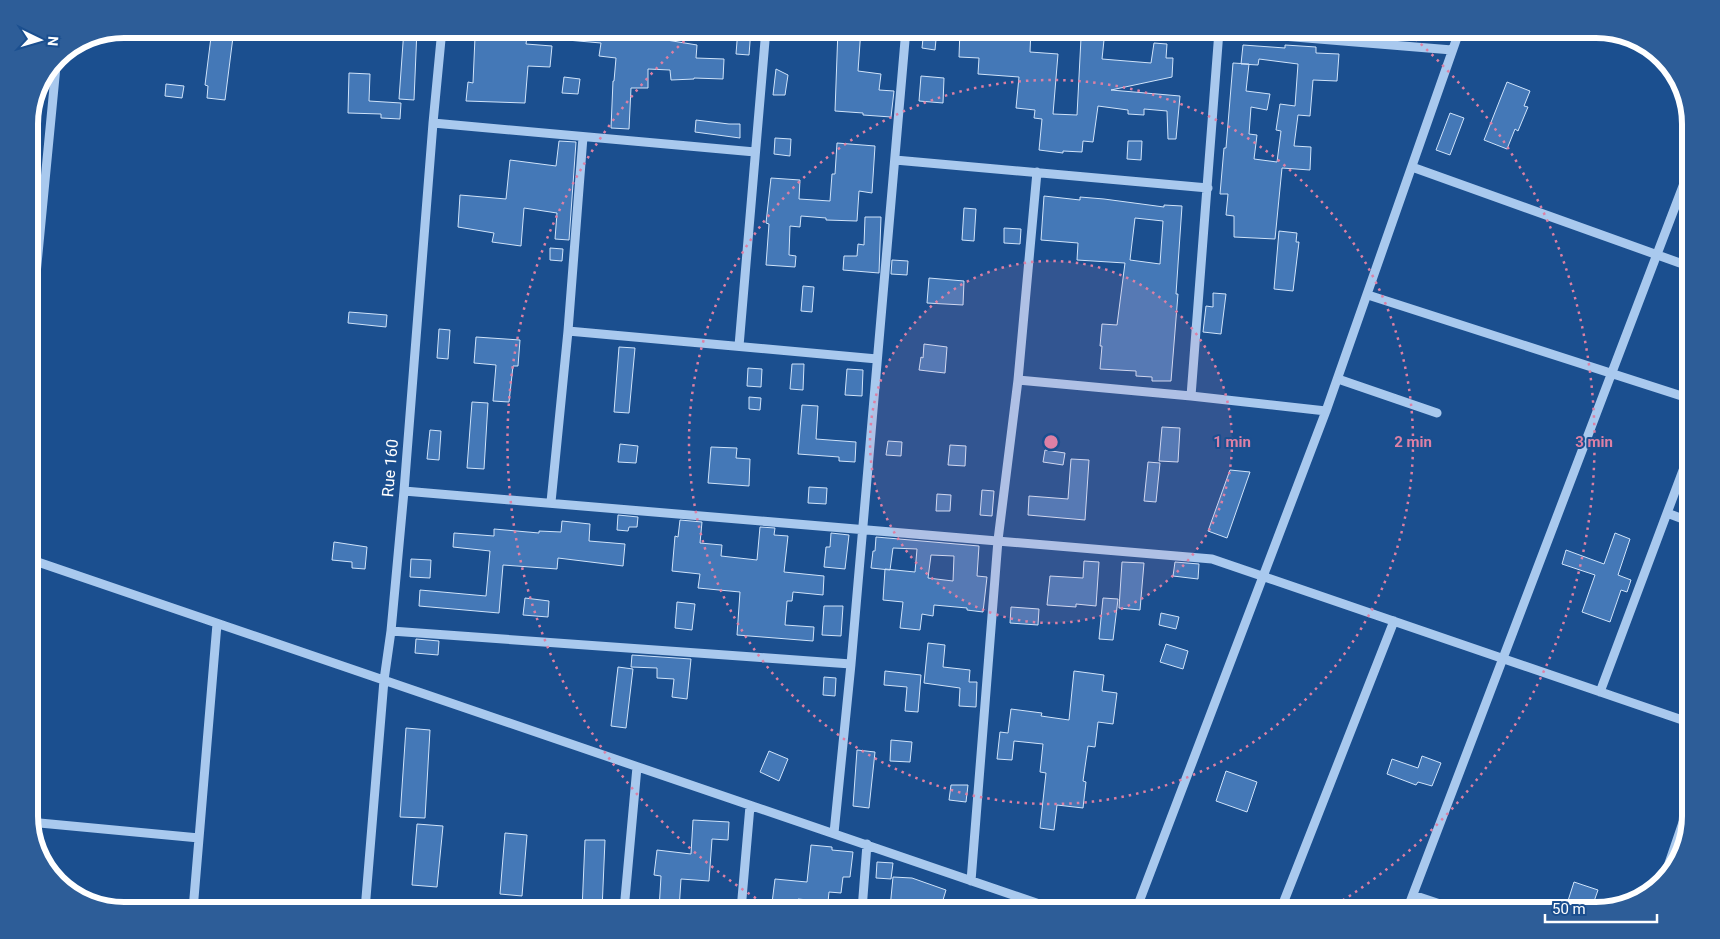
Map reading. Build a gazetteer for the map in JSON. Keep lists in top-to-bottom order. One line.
{"streets":{"street":["Rue 160"]},"scale_bar":"50 m","north":"right","rings":["1 min","2 min","3 min"]}
